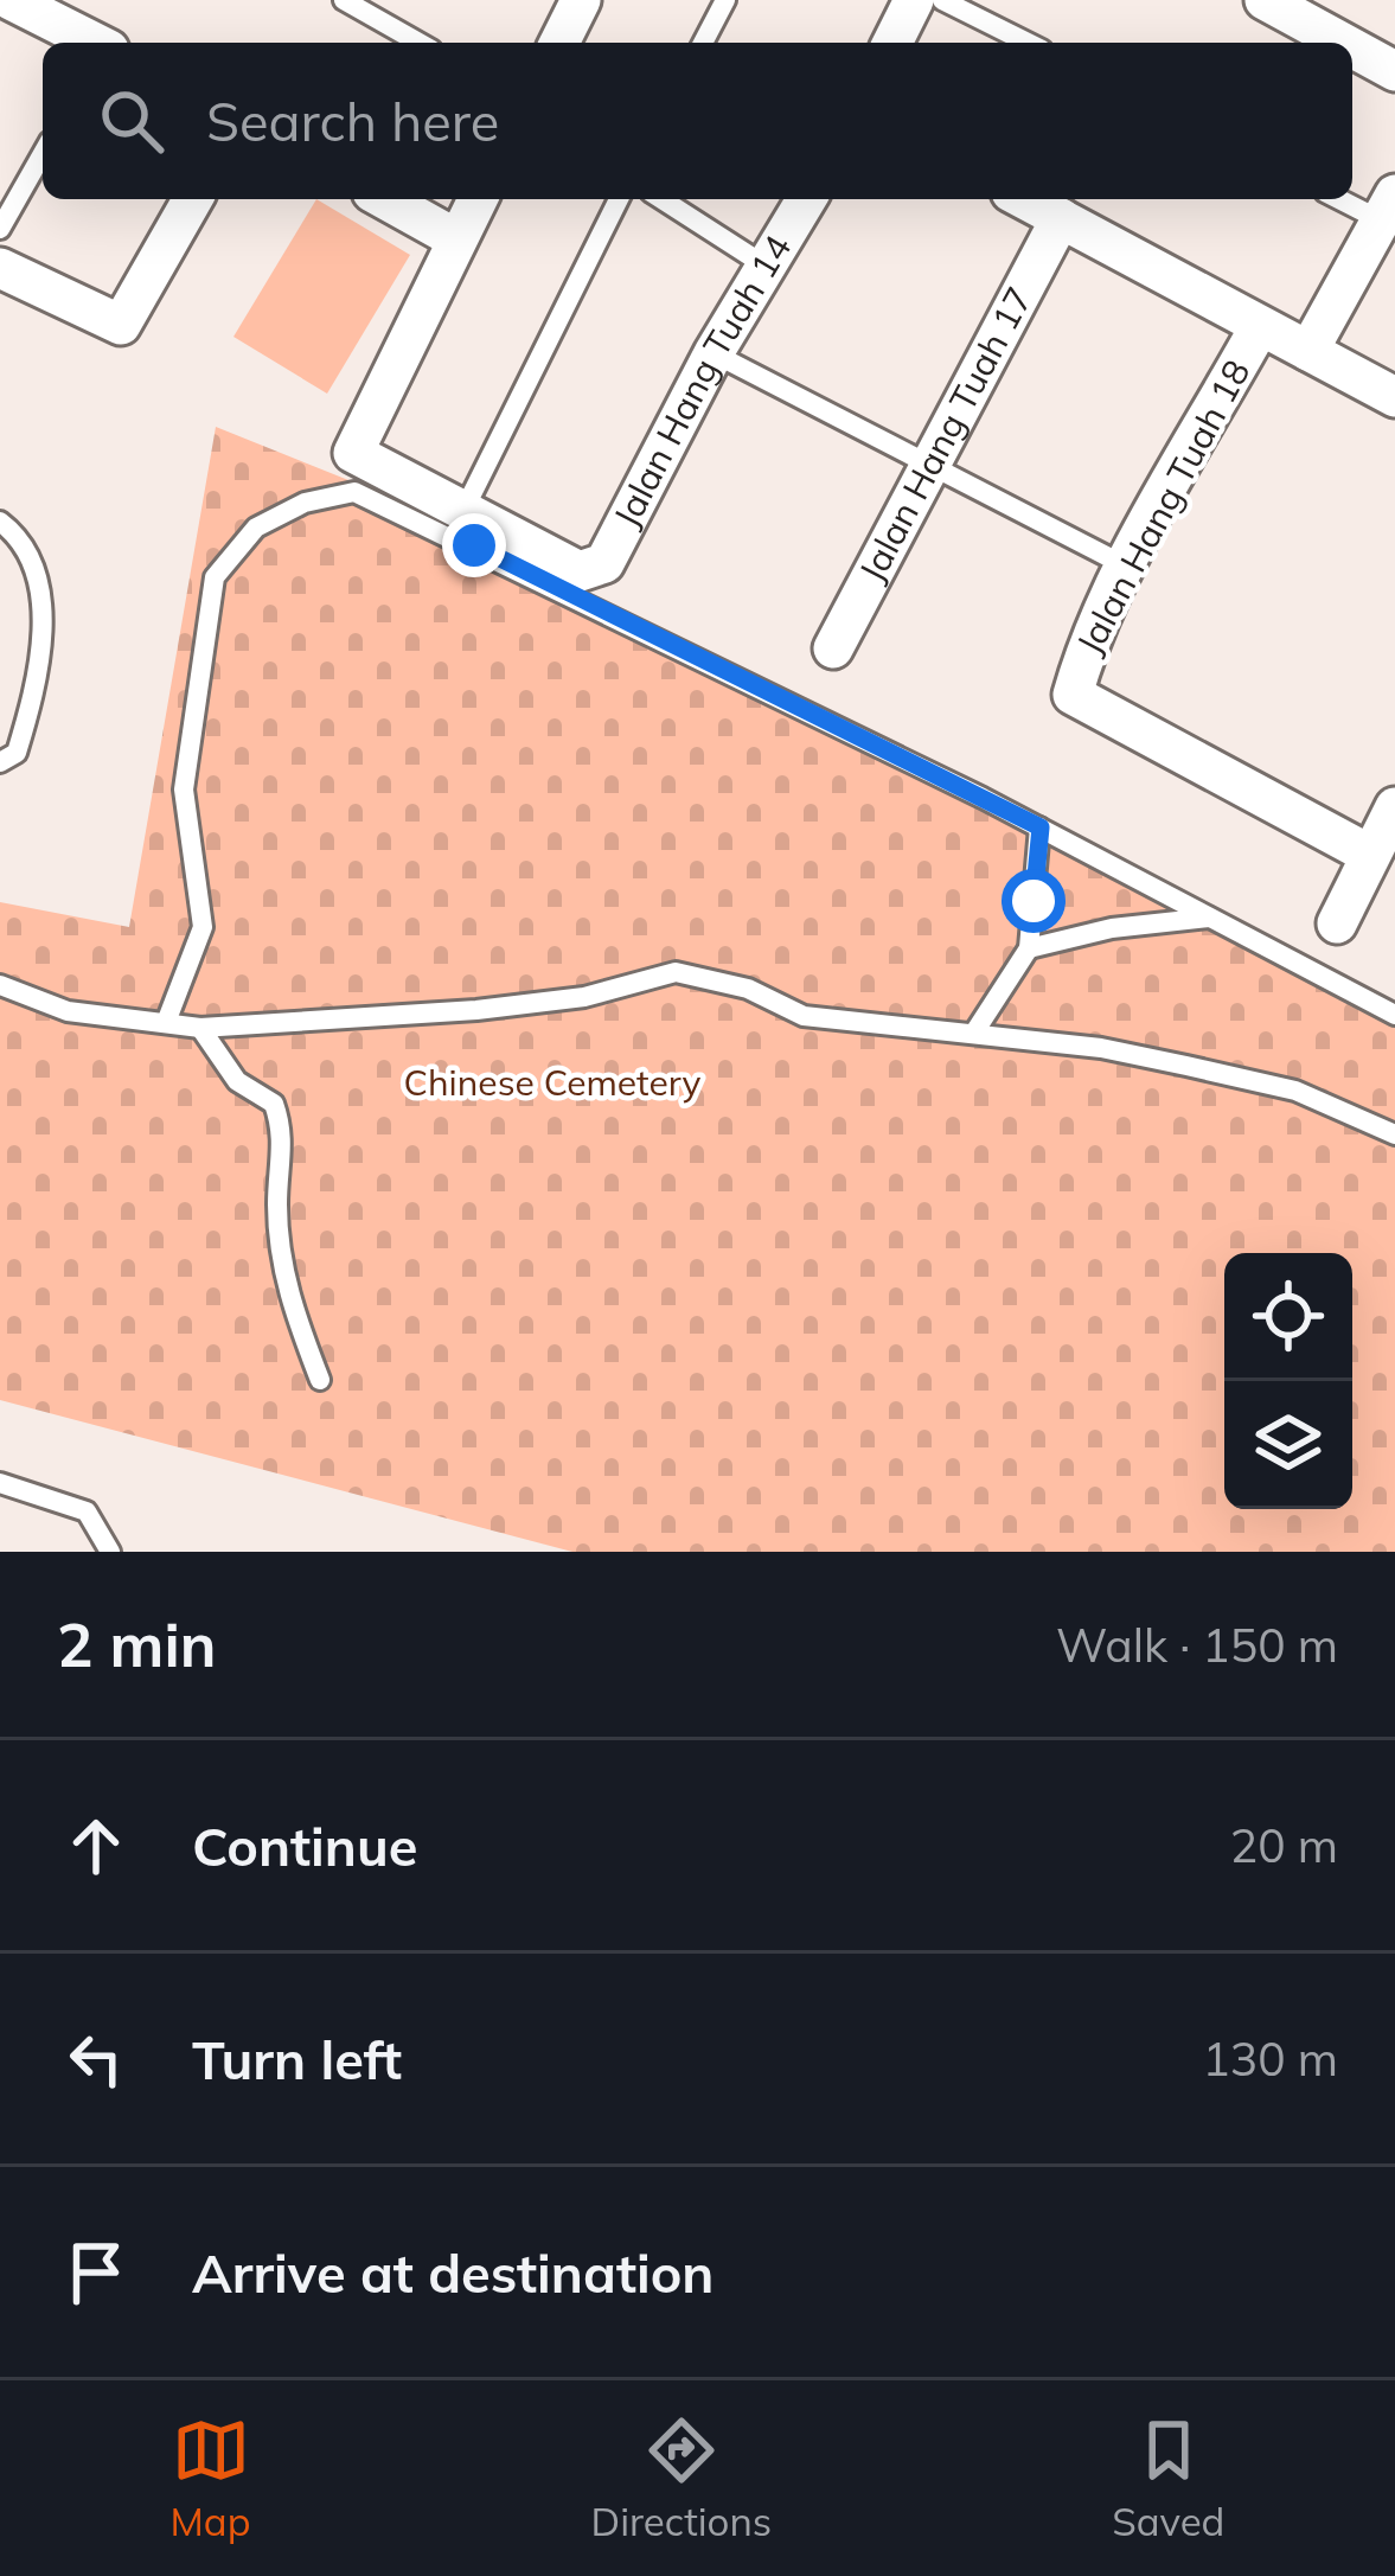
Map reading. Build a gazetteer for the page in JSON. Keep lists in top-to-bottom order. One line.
{"streets":{"street":["Jalan Hang Tuah 14","Jalan Hang Tuah 17","Jalan Hang Tuah 18"]},"parks":["Chinese Cemetery"],"page":{"search":"Search here","heading":["2 min","Walk · 150 m"],"list":[["Continue","20 m"],["Turn left","130 m"],"Arrive at destination"],"nav":["Map","Directions","Saved"]}}
